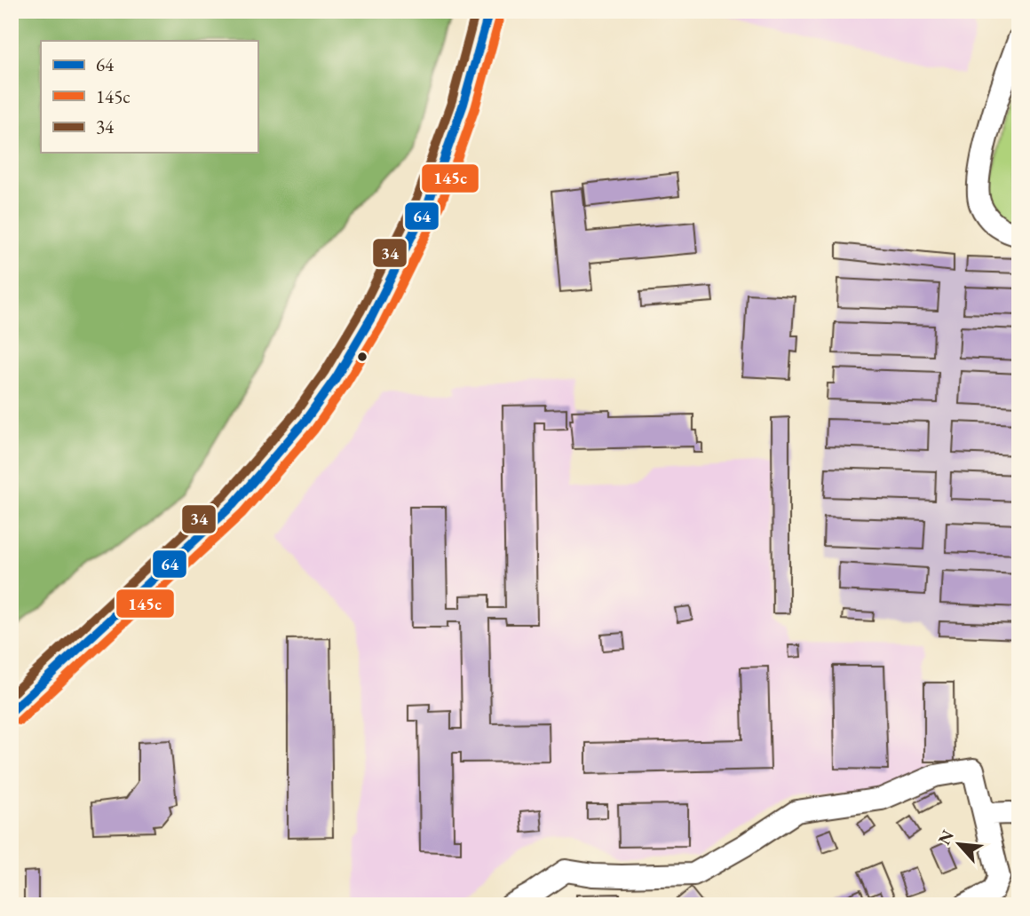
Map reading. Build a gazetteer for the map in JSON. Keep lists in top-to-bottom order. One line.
{"lines":["transit line 64","transit line 34","transit line 145с"],"legend":["64","145с","34"],"north":"top left"}
